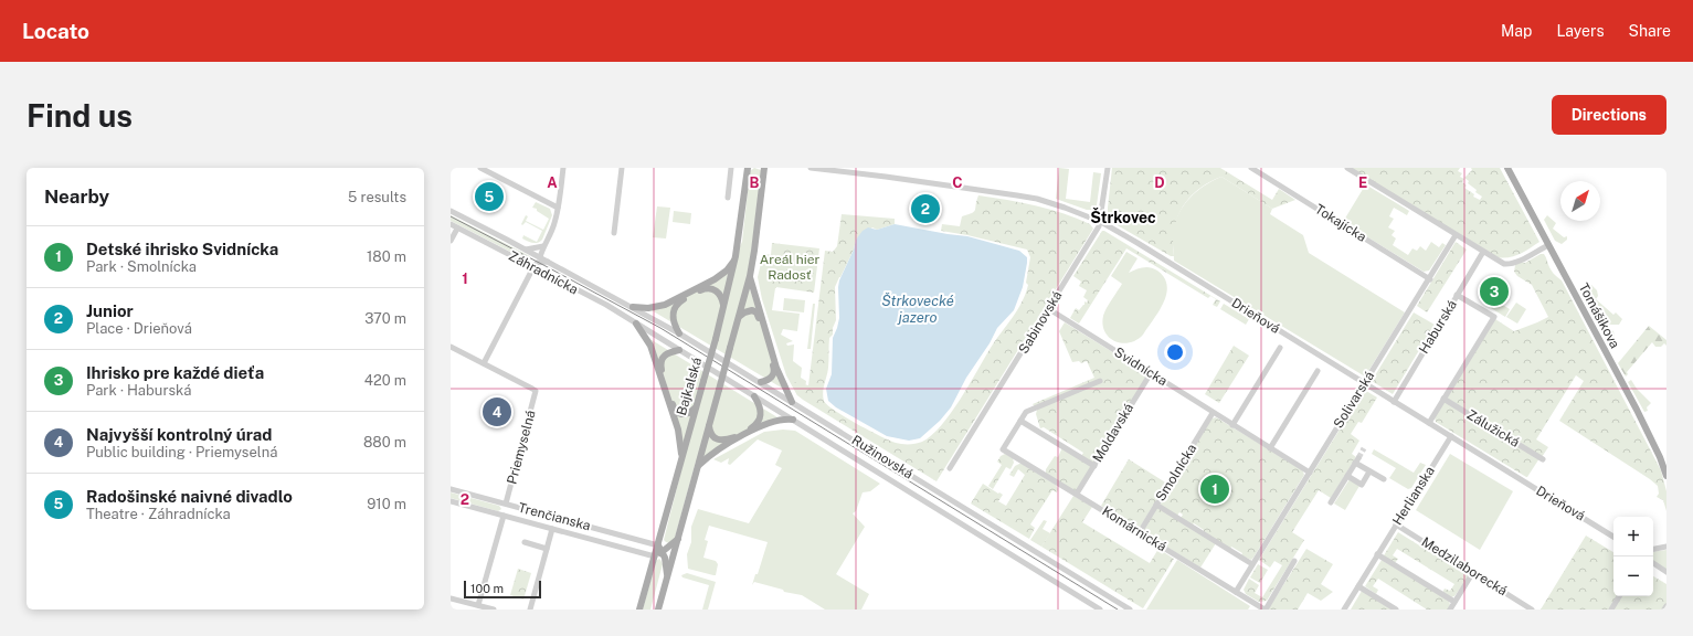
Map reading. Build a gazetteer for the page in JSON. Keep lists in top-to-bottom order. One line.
{"streets":{"main road":["Tomášikova","Bajkalská"],"street":["Tokajícka","Záhradnícka","Drieňová","Sabinovská","Haburská","Svidnícka","Solivarská","Zálužická","Moldavská","Priemyselná","Ružinovská","Smolnícka","Herlianska","Trenčianska","Komárnická","Medzilaborecká"]},"crossings":[["Tokajícka","Solivarská"],["Záhradnícka","Ružinovská"],["Drieňová","Sabinovská"],["Drieňová","Haburská"],["Drieňová","Solivarská"],["Drieňová","Herlianska"],["Sabinovská","Svidnícka"],["Svidnícka","Solivarská"],["Svidnícka","Moldavská"],["Svidnícka","Smolnícka"],["Bajkalská","Trenčianska"],["Solivarská","Komárnická"],["Moldavská","Komárnická"],["Priemyselná","Trenčianska"],["Smolnícka","Komárnická"],["Herlianska","Medzilaborecká"]],"districts":["Štrkovec"],"water":["Štrkovecké jazero"],"parks":["Areál hier Radosť"],"scale_bar":"100 m","north":"top right","page":{"header":"Locato","nav":["Map","Layers","Share"],"buttons":"Directions","title":"Find us","heading":["Nearby","5 results"],"pins":["5","2","3","4","1"],"list":[{"mark":"1","name":"Detské ihrisko Svidnícka","note":"Park · Smolnícka","value":"180 m"},{"mark":"2","name":"Junior","note":"Place · Drieňová","value":"370 m"},{"mark":"3","name":"Ihrisko pre každé dieťa","note":"Park · Haburská","value":"420 m"},{"mark":"4","name":"Najvyšší kontrolný úrad","note":"Public building · Priemyselná","value":"880 m"},{"mark":"5","name":"Radošinské naivné divadlo","note":"Theatre · Záhradnícka","value":"910 m"}],"map_buttons":["+","−"],"scale":"100 m"},"grid":{"columns":["A","B","C","D","E"],"rows":["1","2"]}}
